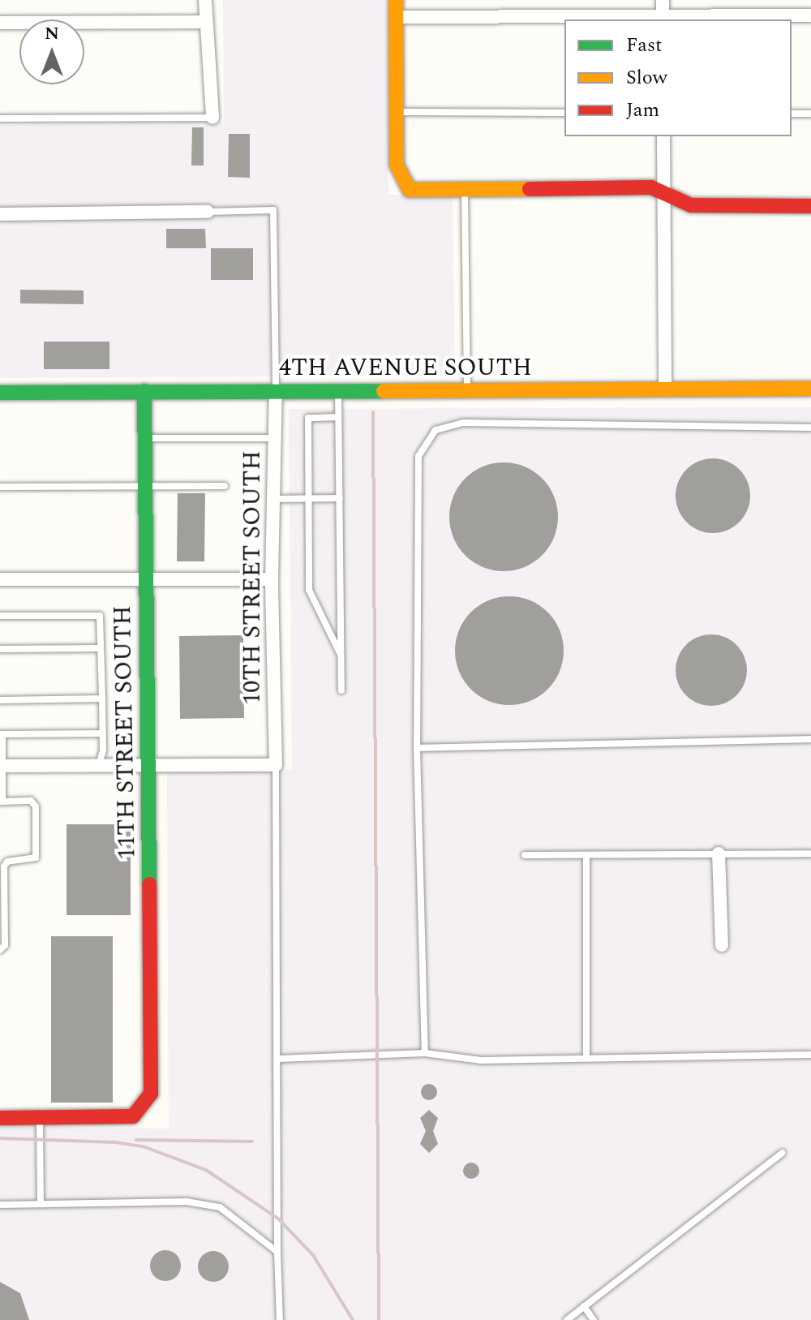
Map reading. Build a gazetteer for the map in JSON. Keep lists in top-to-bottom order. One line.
{"streets":{"street":["4TH AVENUE SOUTH","10TH STREET SOUTH","11TH STREET SOUTH"]},"crossings":[["4TH AVENUE SOUTH","10TH STREET SOUTH"],["4TH AVENUE SOUTH","11TH STREET SOUTH"]],"legend":["Fast","Slow","Jam"],"north":"top"}
